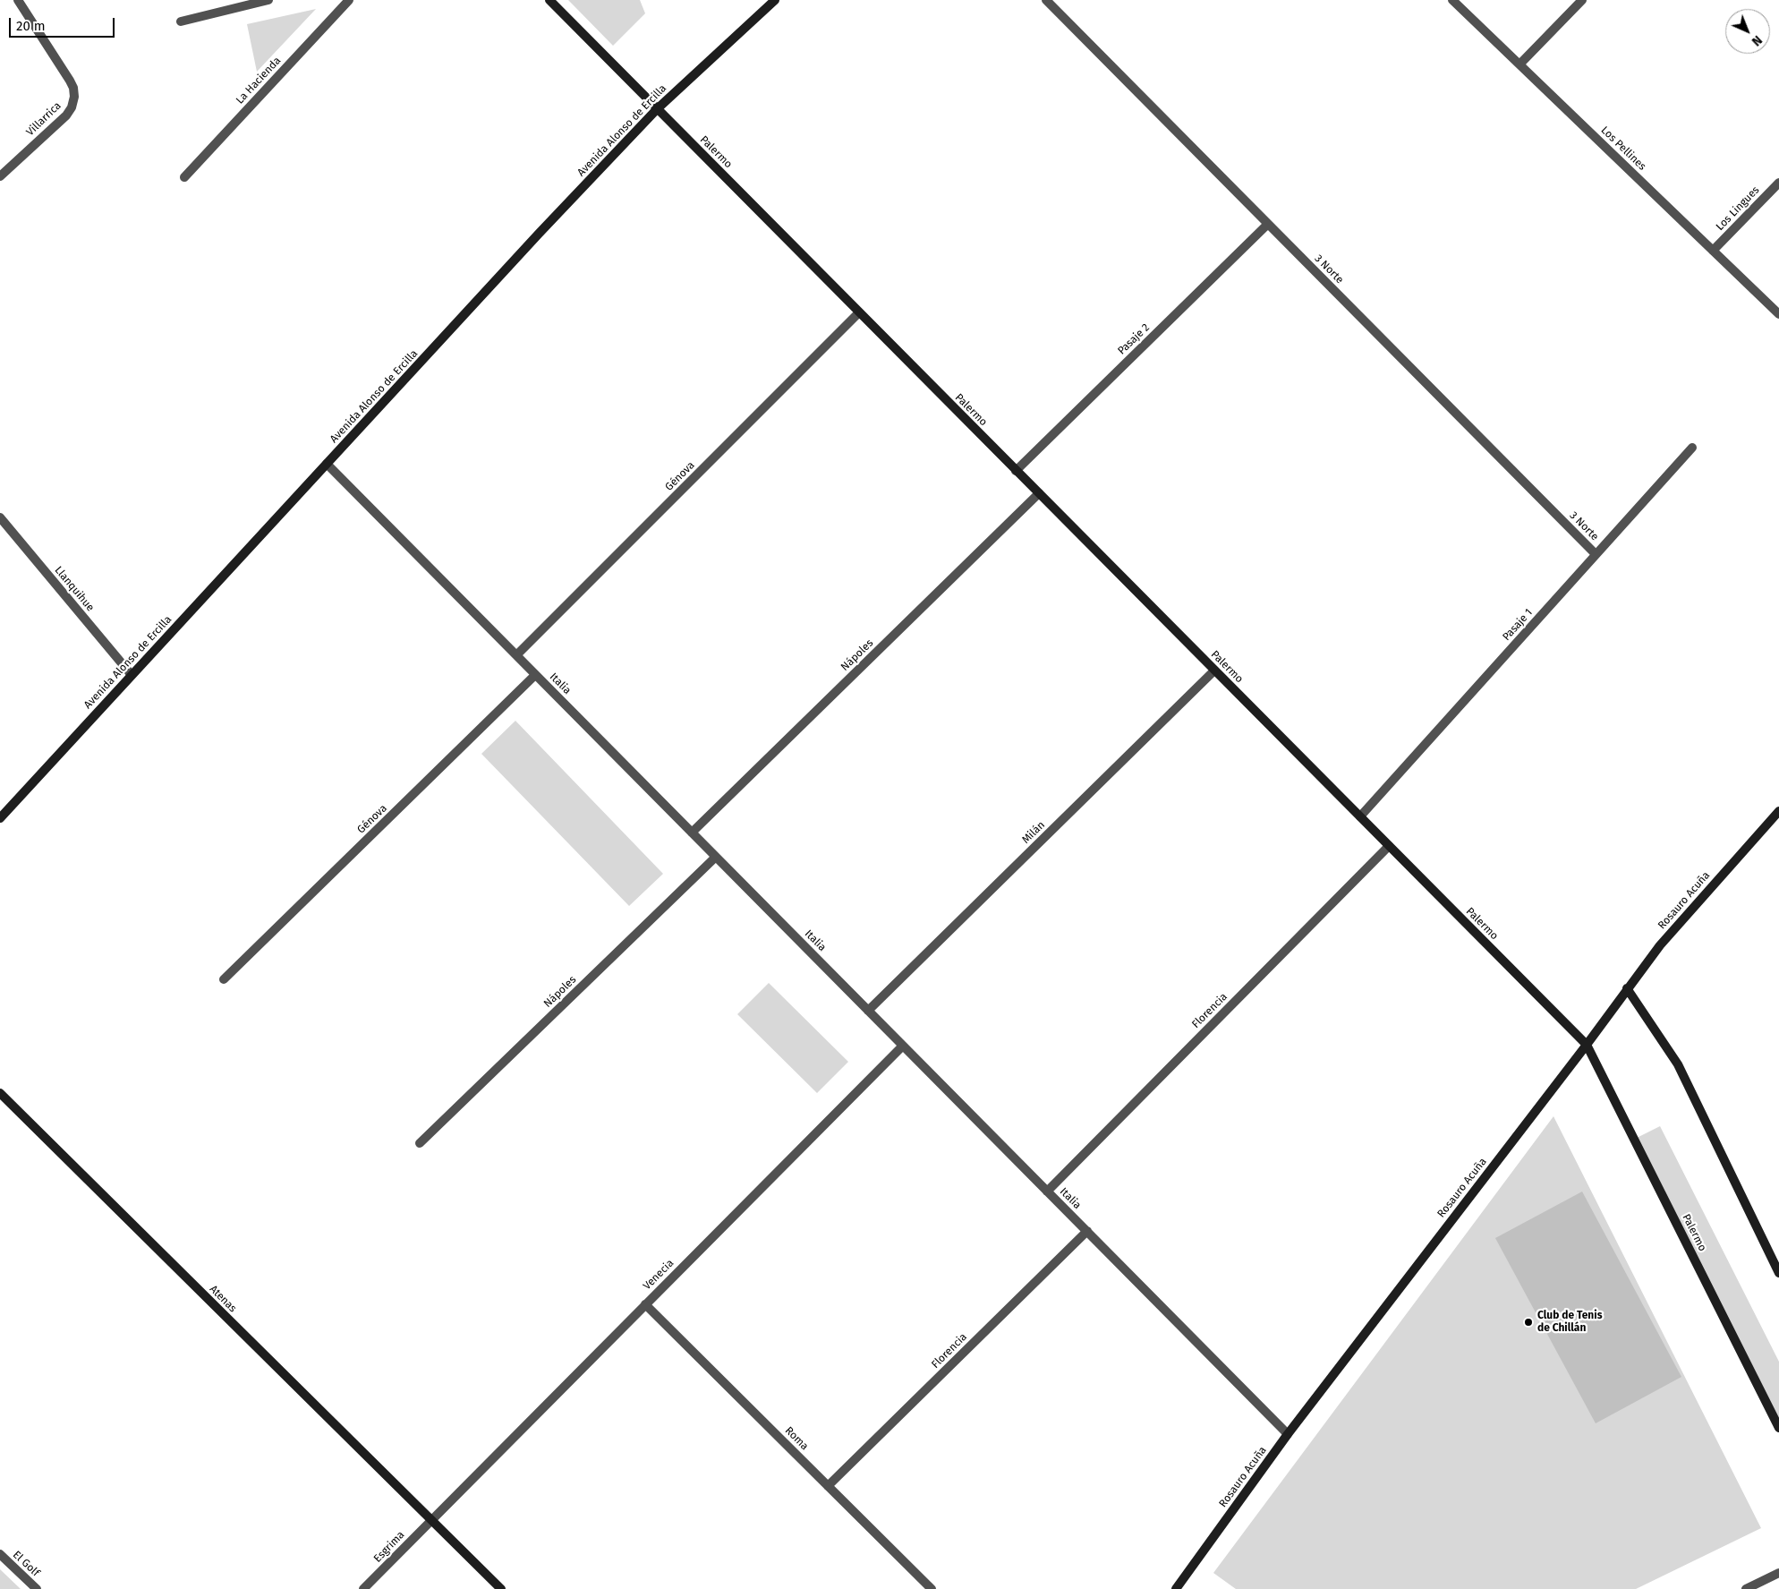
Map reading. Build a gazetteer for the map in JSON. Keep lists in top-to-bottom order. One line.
{"streets":{"street":["La Hacienda","Villarrica","Avenida Alonso de Ercilla","Los Pellines","Palermo","Los Lingues","3 Norte","Pasaje 2","Génova","Llanquihue","Pasaje 1","Nápoles","Italia","Milán","Rosauro Acuña","Florencia","Venecia","Atenas","Roma","Esgrima","El Golf"]},"crossings":[["Avenida Alonso de Ercilla","Palermo"],["Avenida Alonso de Ercilla","Llanquihue"],["Avenida Alonso de Ercilla","Italia"],["Los Pellines","Los Lingues"],["Palermo","Pasaje 2"],["Palermo","Génova"],["Palermo","Pasaje 1"],["Palermo","Nápoles"],["Palermo","Milán"],["Palermo","Rosauro Acuña"],["Palermo","Florencia"],["3 Norte","Pasaje 2"],["3 Norte","Pasaje 1"],["Génova","Italia"],["Nápoles","Italia"],["Italia","Milán"],["Italia","Rosauro Acuña"],["Italia","Florencia"],["Italia","Venecia"],["Florencia","Roma"],["Venecia","Atenas"],["Venecia","Roma"],["Venecia","Esgrima"],["Atenas","Esgrima"]],"places":["Club de Tenis de Chillán"],"scale_bar":"20 m","north":"bottom right"}
